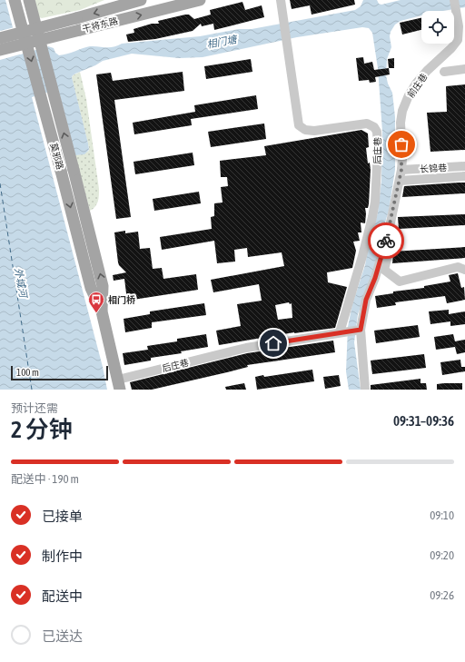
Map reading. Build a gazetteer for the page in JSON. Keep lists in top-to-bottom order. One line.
{"streets":{"main road":["干将东路","莫邪路"],"street":["前庄巷","后庄巷","长锦巷"]},"crossings":[["前庄巷","后庄巷"],["前庄巷","长锦巷"],["后庄巷","莫邪路"]],"water":["相门塘","外城河"],"places":{"bus stop":["相门桥"]},"scale_bar":"100 m","page":{"scale":"100 m","heading":["2 分钟","预计还需","09:31–09:36"],"bar":"配送中 · 190 m","list":[["已接单","09:10"],["制作中","09:20"],["配送中","09:26"],"已送达"]}}
